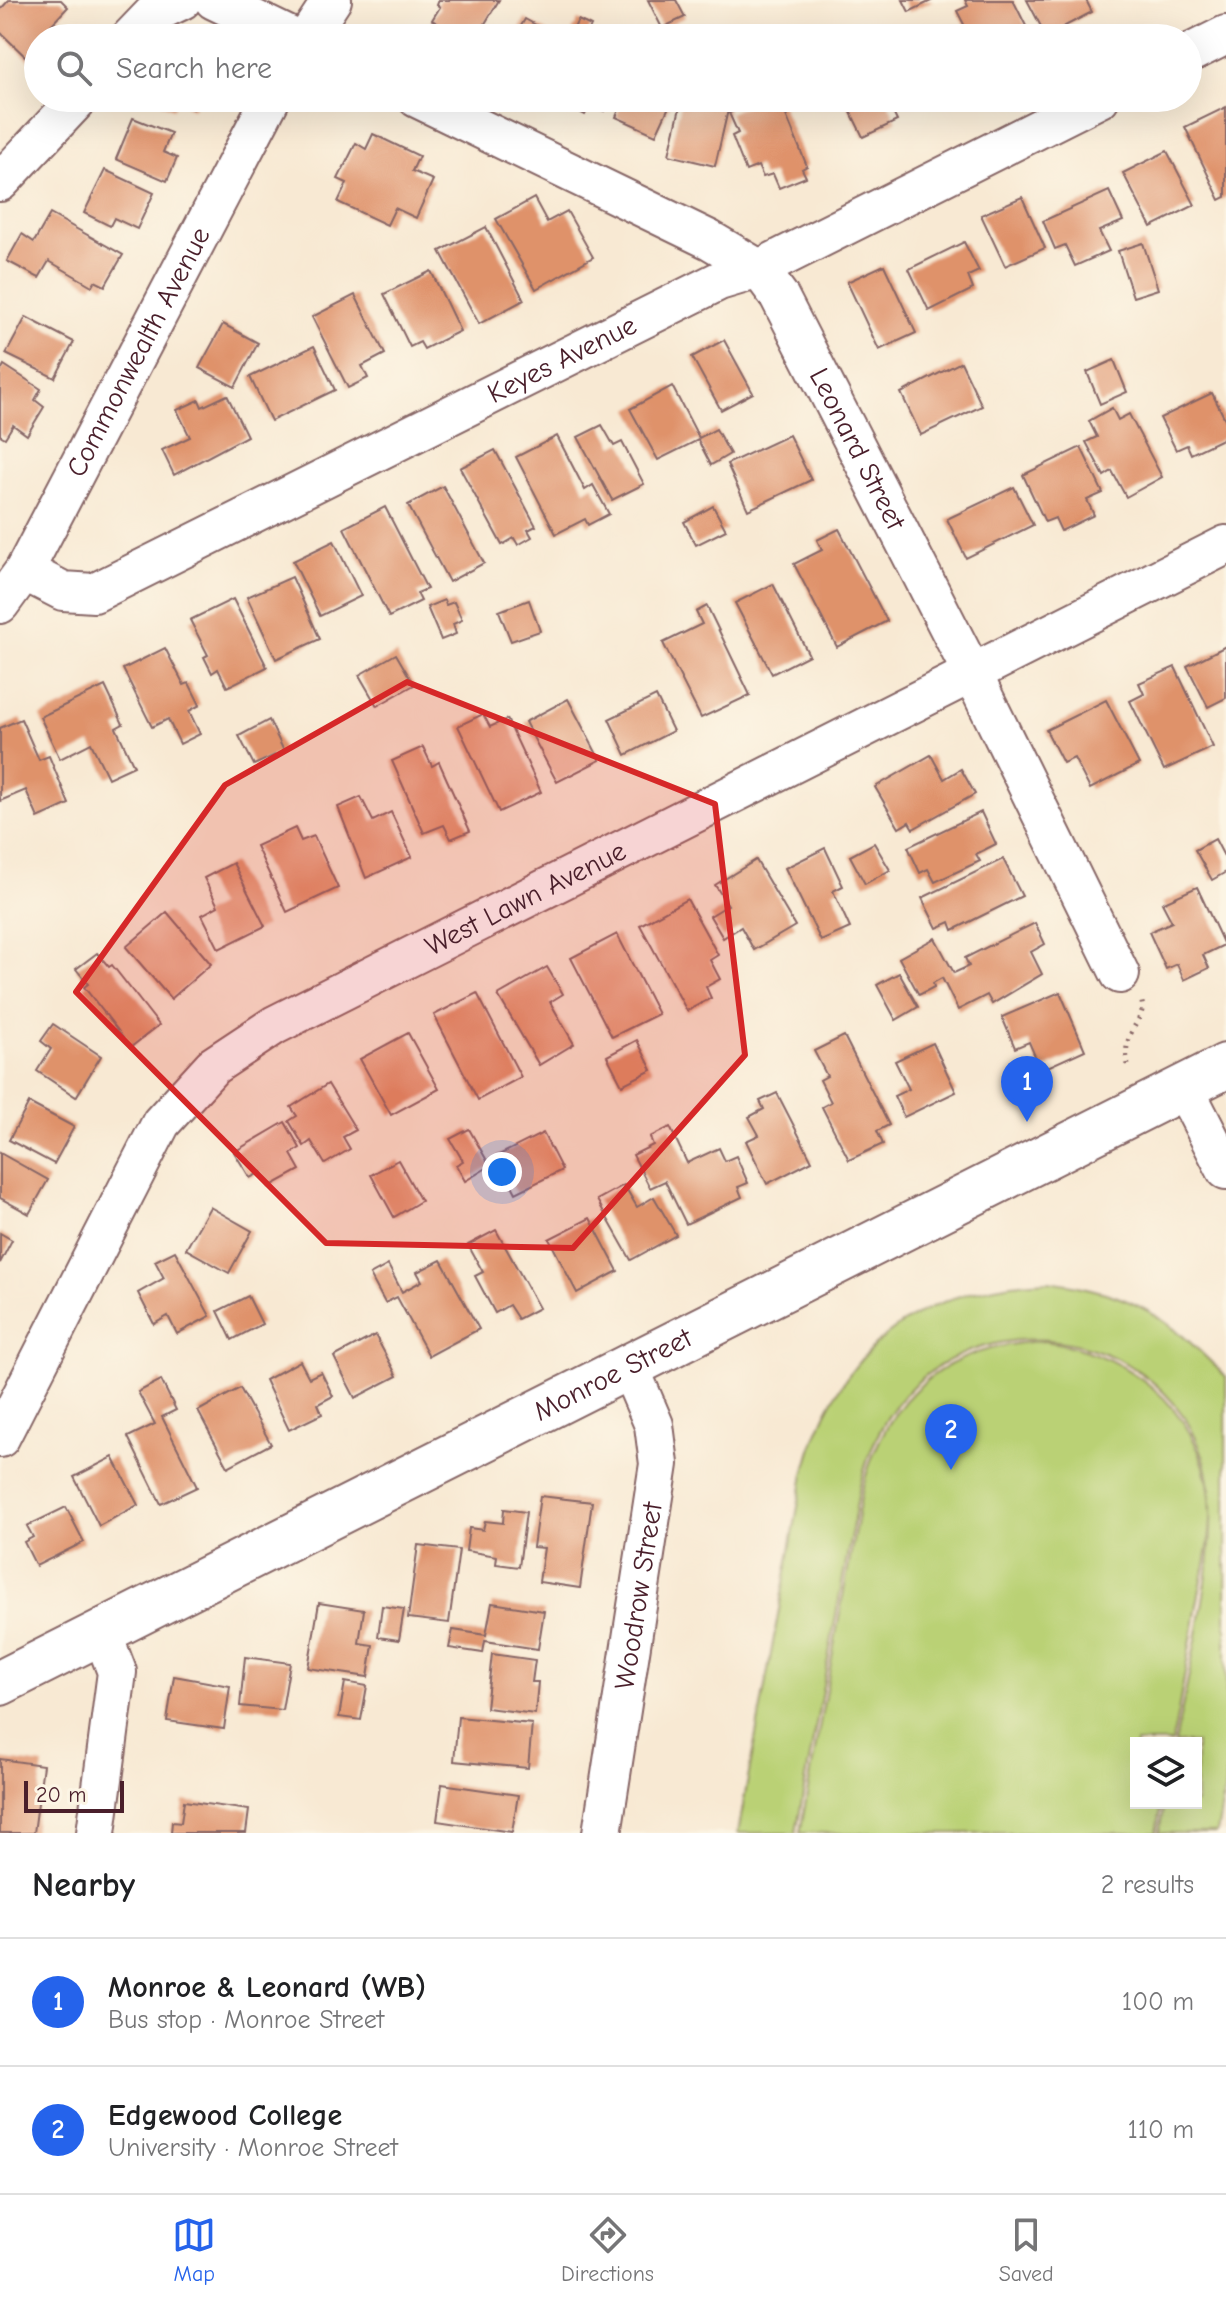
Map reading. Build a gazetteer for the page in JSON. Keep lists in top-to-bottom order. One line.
{"streets":{"main road":["Monroe Street"],"street":["Commonwealth Avenue","Keyes Avenue","Leonard Street","West Lawn Avenue","Woodrow Street"]},"crossings":[["Commonwealth Avenue","Keyes Avenue"],["Keyes Avenue","Leonard Street"],["Leonard Street","West Lawn Avenue"],["Monroe Street","Woodrow Street"]],"scale_bar":"20 m","page":{"search":"Search here","pins":["1","2"],"scale":"20 m","heading":["Nearby","2 results"],"list":[{"mark":"1","name":"Monroe & Leonard (WB)","note":"Bus stop · Monroe Street","value":"100 m"},{"mark":"2","name":"Edgewood College","note":"University · Monroe Street","value":"110 m"}],"nav":["Map","Directions","Saved"]}}
